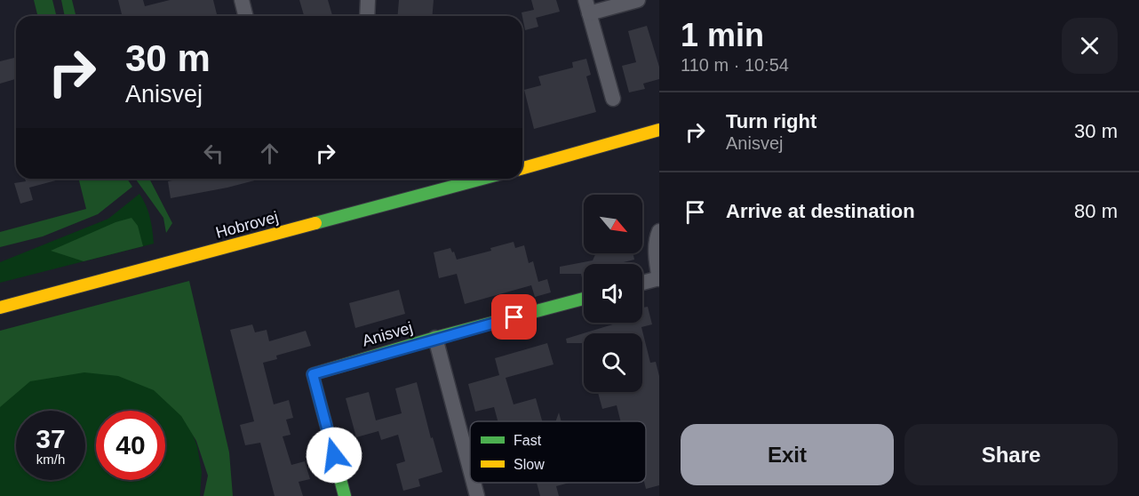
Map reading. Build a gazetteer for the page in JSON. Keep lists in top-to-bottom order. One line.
{"streets":{"main road":["Hobrovej","Anisvej"]},"legend":["Fast","Slow"],"north":"bottom right","page":{"heading":["1 min","110 m · 10:54"],"turn":["30 m","Anisvej"],"list":[{"name":"Turn right","note":"Anisvej","value":"30 m"},{"name":"Arrive at destination","value":"80 m"}],"speed":"37 km/h","limit":"40","buttons":["Exit","Share"]}}
